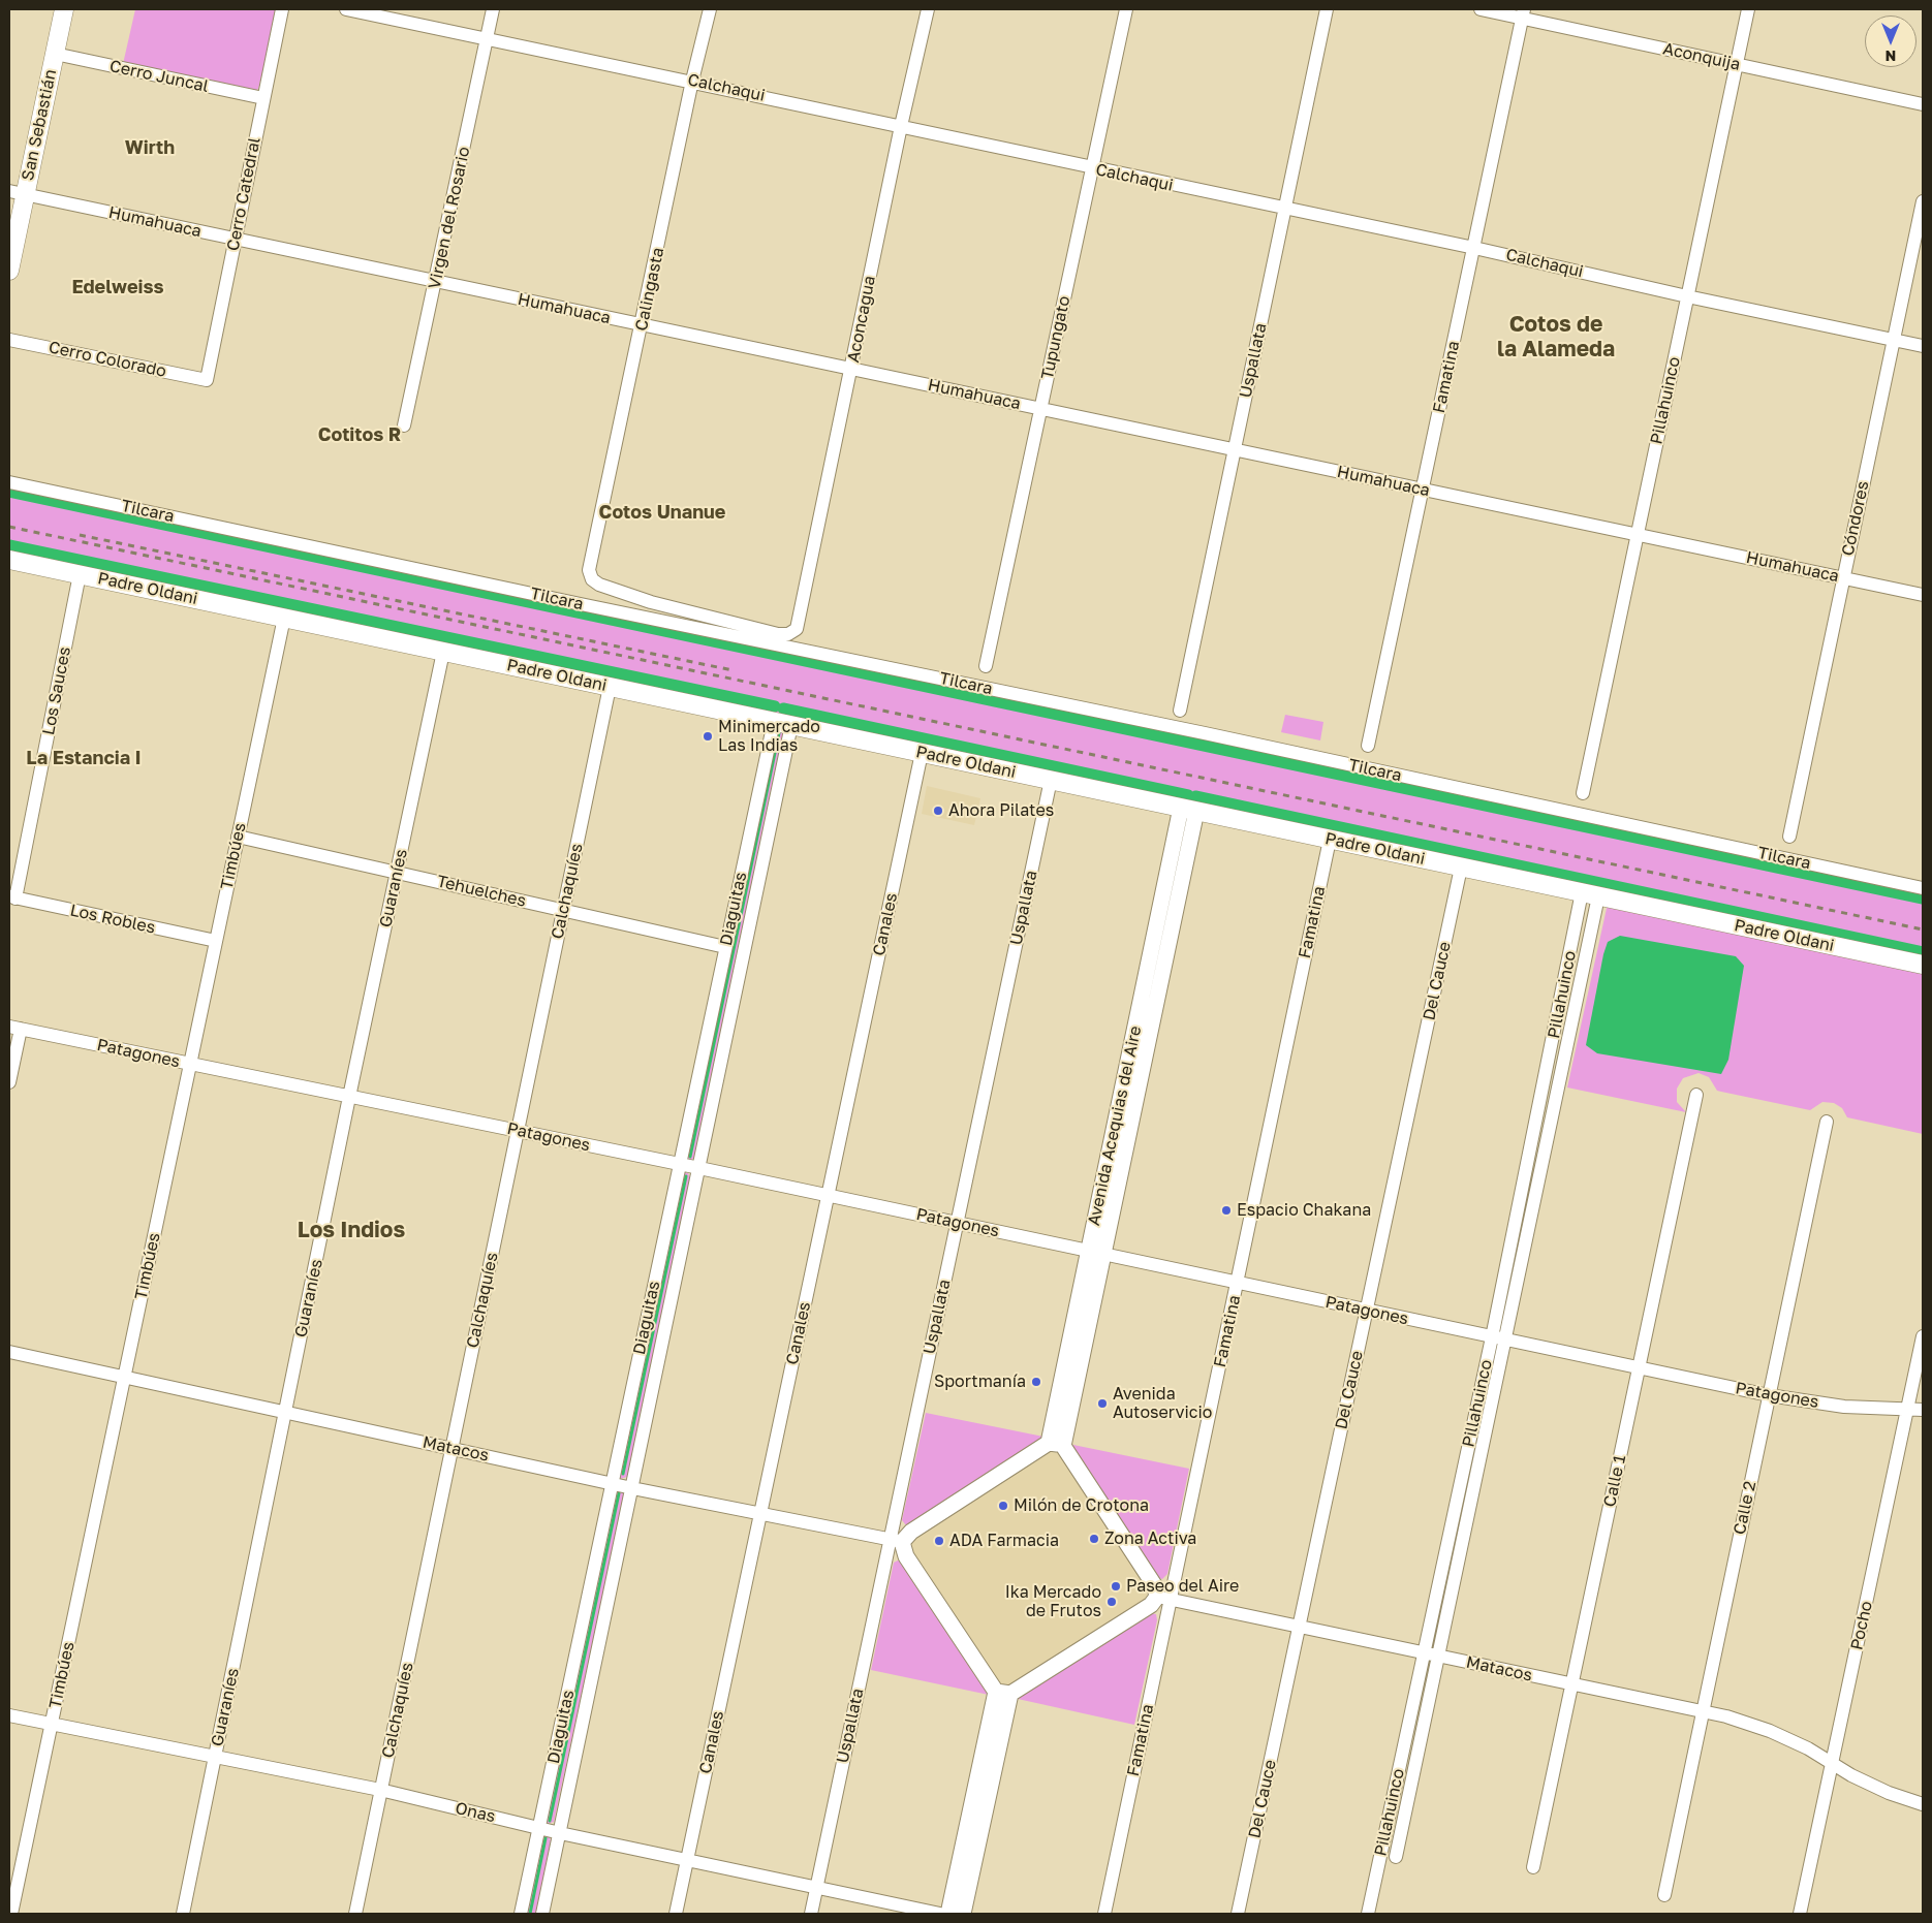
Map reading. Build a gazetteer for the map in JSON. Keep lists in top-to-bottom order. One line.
{"streets":{"main road":["San Sebastián","Padre Oldani"],"street":["Aconquija","Cerro Juncal","Calchaqui","Cerro Catedral","Virgen del Rosario","Humahuaca","Calingasta","Aconcagua","Tupungato","Cerro Colorado","Uspallata","Famatina","Pillahuinco","Tilcara","Cóndores","Los Sauces","Timbúes","Guaraníes","Tehuelches","Calchaquíes","Diaguitas","Los Robles","Canales","Del Cauce","Patagones","Avenida Acequias del Aire","Matacos","Calle 1","Calle 2","Pocho","Onas"]},"crossings":[["Aconquija","Famatina"],["Aconquija","Pillahuinco"],["Cerro Juncal","San Sebastián"],["Cerro Juncal","Cerro Catedral"],["Calchaqui","Virgen del Rosario"],["Calchaqui","Calingasta"],["Calchaqui","Aconcagua"],["Calchaqui","Tupungato"],["Calchaqui","Uspallata"],["Calchaqui","Famatina"],["Calchaqui","Pillahuinco"],["Calchaqui","Cóndores"],["San Sebastián","Humahuaca"],["Cerro Catedral","Humahuaca"],["Cerro Catedral","Cerro Colorado"],["Virgen del Rosario","Humahuaca"],["Humahuaca","Calingasta"],["Humahuaca","Aconcagua"],["Humahuaca","Tupungato"],["Humahuaca","Uspallata"],["Humahuaca","Famatina"],["Humahuaca","Pillahuinco"],["Humahuaca","Cóndores"],["Calingasta","Tilcara"],["Aconcagua","Tilcara"],["Uspallata","Padre Oldani"],["Uspallata","Patagones"],["Uspallata","Matacos"],["Uspallata","Onas"],["Famatina","Padre Oldani"],["Famatina","Patagones"],["Famatina","Matacos"],["Pillahuinco","Padre Oldani"],["Pillahuinco","Patagones"],["Pillahuinco","Matacos"],["Padre Oldani","Los Sauces"],["Padre Oldani","Timbúes"],["Padre Oldani","Guaraníes"],["Padre Oldani","Calchaquíes"],["Padre Oldani","Diaguitas"],["Padre Oldani","Canales"],["Padre Oldani","Del Cauce"],["Padre Oldani","Avenida Acequias del Aire"],["Los Sauces","Los Robles"],["Timbúes","Tehuelches"],["Timbúes","Los Robles"],["Timbúes","Patagones"],["Timbúes","Matacos"],["Timbúes","Onas"],["Guaraníes","Tehuelches"],["Guaraníes","Patagones"],["Guaraníes","Matacos"],["Guaraníes","Onas"],["Tehuelches","Calchaquíes"],["Tehuelches","Diaguitas"],["Calchaquíes","Patagones"],["Calchaquíes","Matacos"],["Calchaquíes","Onas"],["Diaguitas","Patagones"],["Diaguitas","Matacos"],["Diaguitas","Onas"],["Canales","Patagones"],["Canales","Matacos"],["Canales","Onas"],["Del Cauce","Patagones"],["Del Cauce","Matacos"],["Patagones","Avenida Acequias del Aire"],["Patagones","Calle 1"],["Patagones","Calle 2"],["Patagones","Pocho"],["Matacos","Calle 1"],["Matacos","Calle 2"],["Matacos","Pocho"]],"districts":["Wirth","Edelweiss","Cotos de la Alameda","Cotitos R","Cotos Unanue","La Estancia I","Los Indios"],"places":["Minimercado Las Indias","Ahora Pilates","Espacio Chakana","Sportmanía","Avenida Autoservicio","Milón de Crotona","Zona Activa","ADA Farmacia","Paseo del Aire","Ika Mercado de Frutos"],"north":"bottom"}
